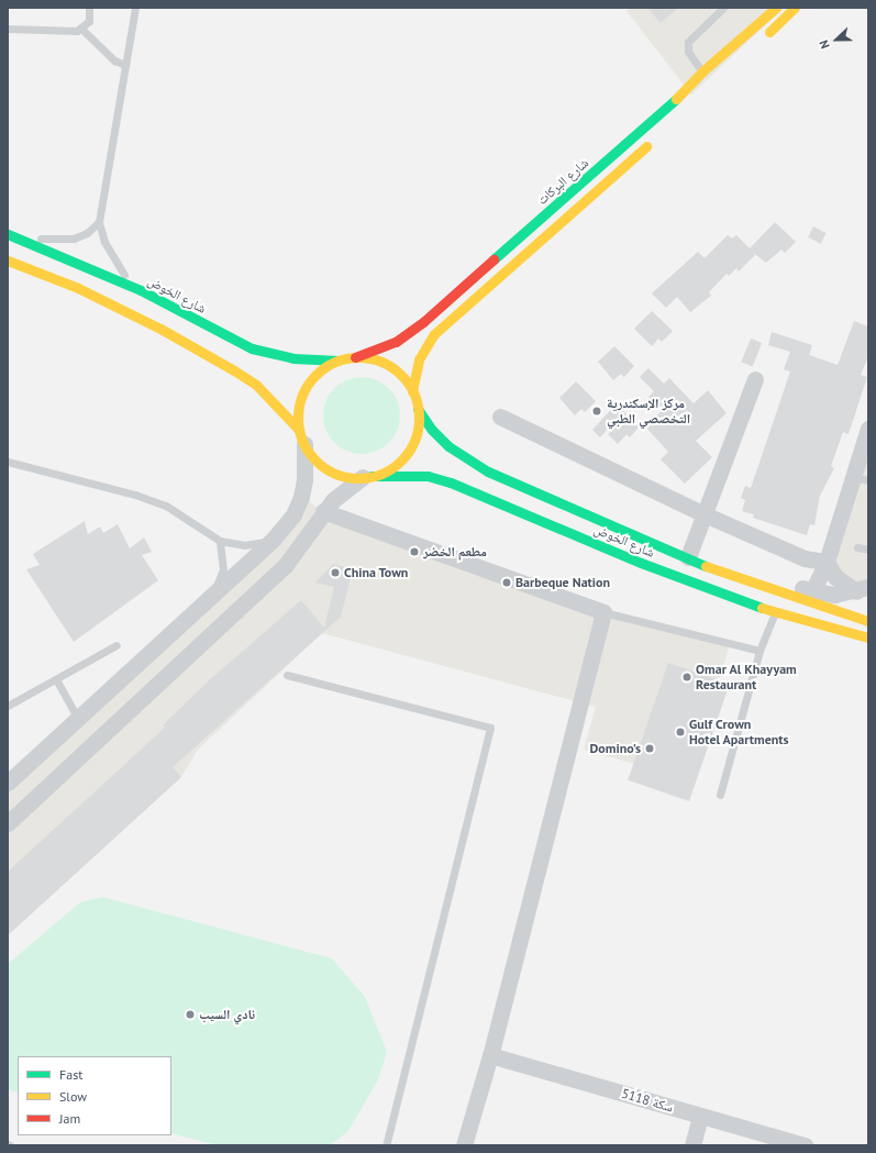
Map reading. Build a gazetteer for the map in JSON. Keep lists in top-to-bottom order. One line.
{"streets":{"main road":["شارع البركات","شارع الخوض"],"street":["سكة 5118"]},"crossings":[["شارع البركات","شارع الخوض"]],"places":["مركز الإسكندرية التخصصي الطبي","مطعم الخضر","China Town","Barbeque Nation","Omar Al Khayyam Restaurant","Gulf Crown Hotel Apartments","Domino's","نادي السيب"],"legend":["Fast","Slow","Jam"],"north":"left"}
